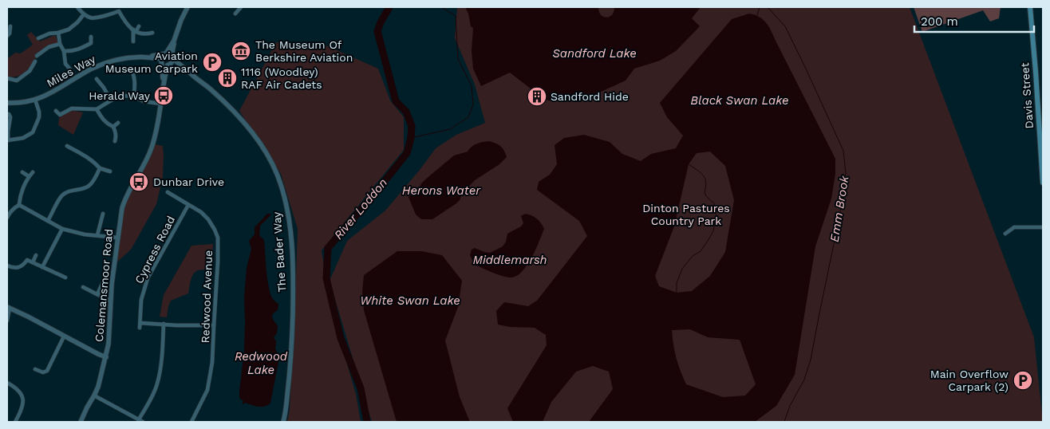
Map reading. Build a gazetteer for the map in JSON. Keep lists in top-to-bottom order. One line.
{"streets":{"main road":["Davis Street"],"street":["Miles Way","Cypress Road","The Bader Way","Colemansmoor Road","Redwood Avenue"]},"crossings":[["Miles Way","Colemansmoor Road"],["Cypress Road","Redwood Avenue"],["The Bader Way","Colemansmoor Road"]],"water":["Sandford Lake","Black Swan Lake","Herons Water","River Loddon","Emm Brook","Middlemarsh","White Swan Lake","Redwood Lake"],"parks":["Dinton Pastures Country Park"],"places":{"museum":["The Museum Of Berkshire Aviation"],"parking":["Aviation Museum Carpark","Main Overflow Carpark (2)"],"building":["1116 (Woodley) RAF Air Cadets","Sandford Hide"],"bus stop":["Herald Way","Dunbar Drive"]},"scale_bar":"200 m"}
